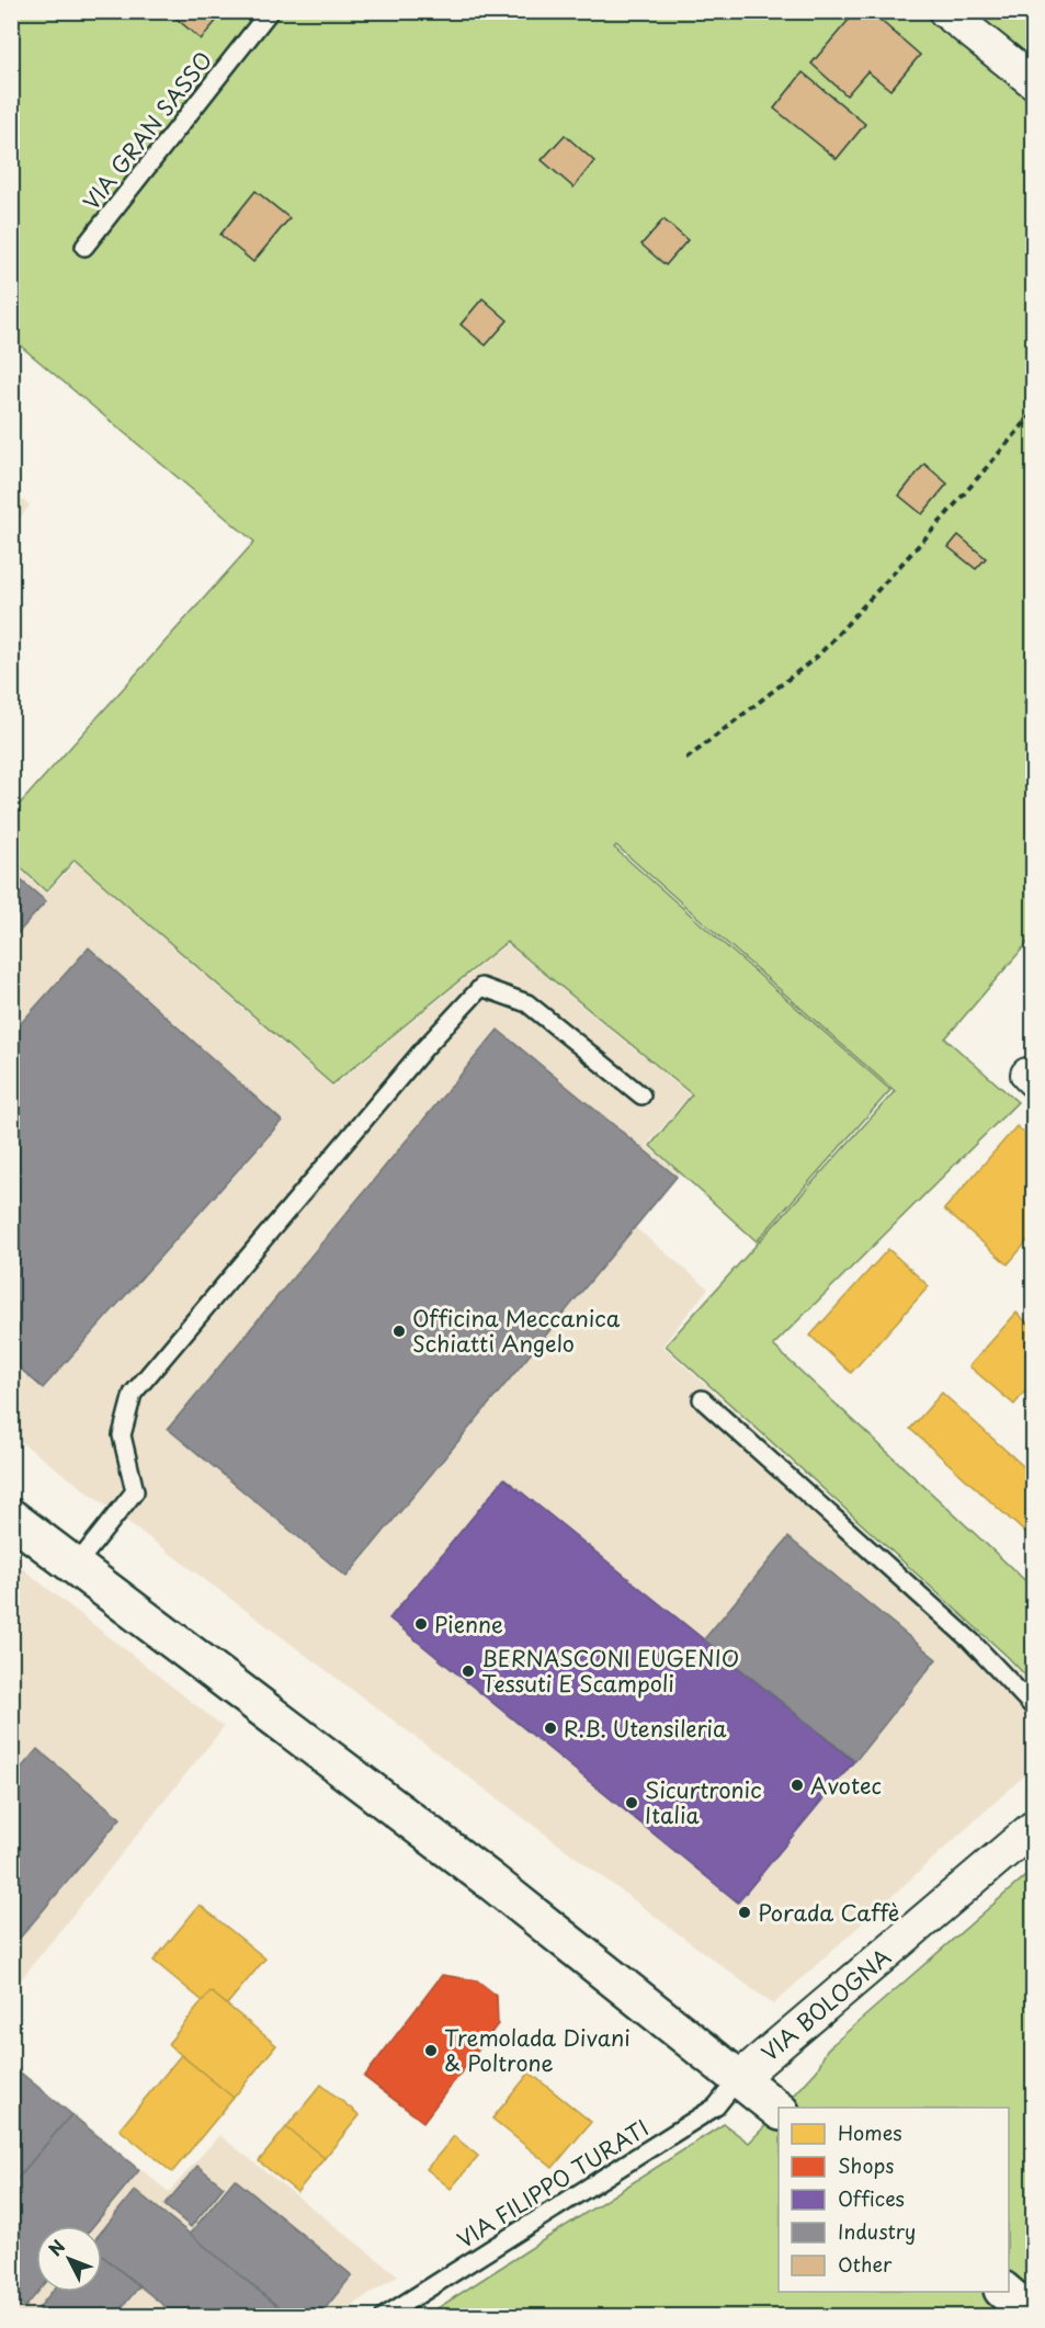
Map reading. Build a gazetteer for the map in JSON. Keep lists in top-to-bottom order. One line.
{"streets":{"street":["VIA BOLOGNA"],"lane":["VIA GRAN SASSO","VIA FILIPPO TURATI"]},"crossings":[["VIA BOLOGNA","VIA FILIPPO TURATI"]],"places":["Officina Meccanica Schiatti Angelo","Pienne","BERNASCONI EUGENIO Tessuti E Scampoli","R.B. Utensileria","Avotec","Sicurtronic Italia","Porada Caffè","Tremolada Divani & Poltrone"],"legend":["Homes","Shops","Offices","Industry","Other"],"north":"top left"}
